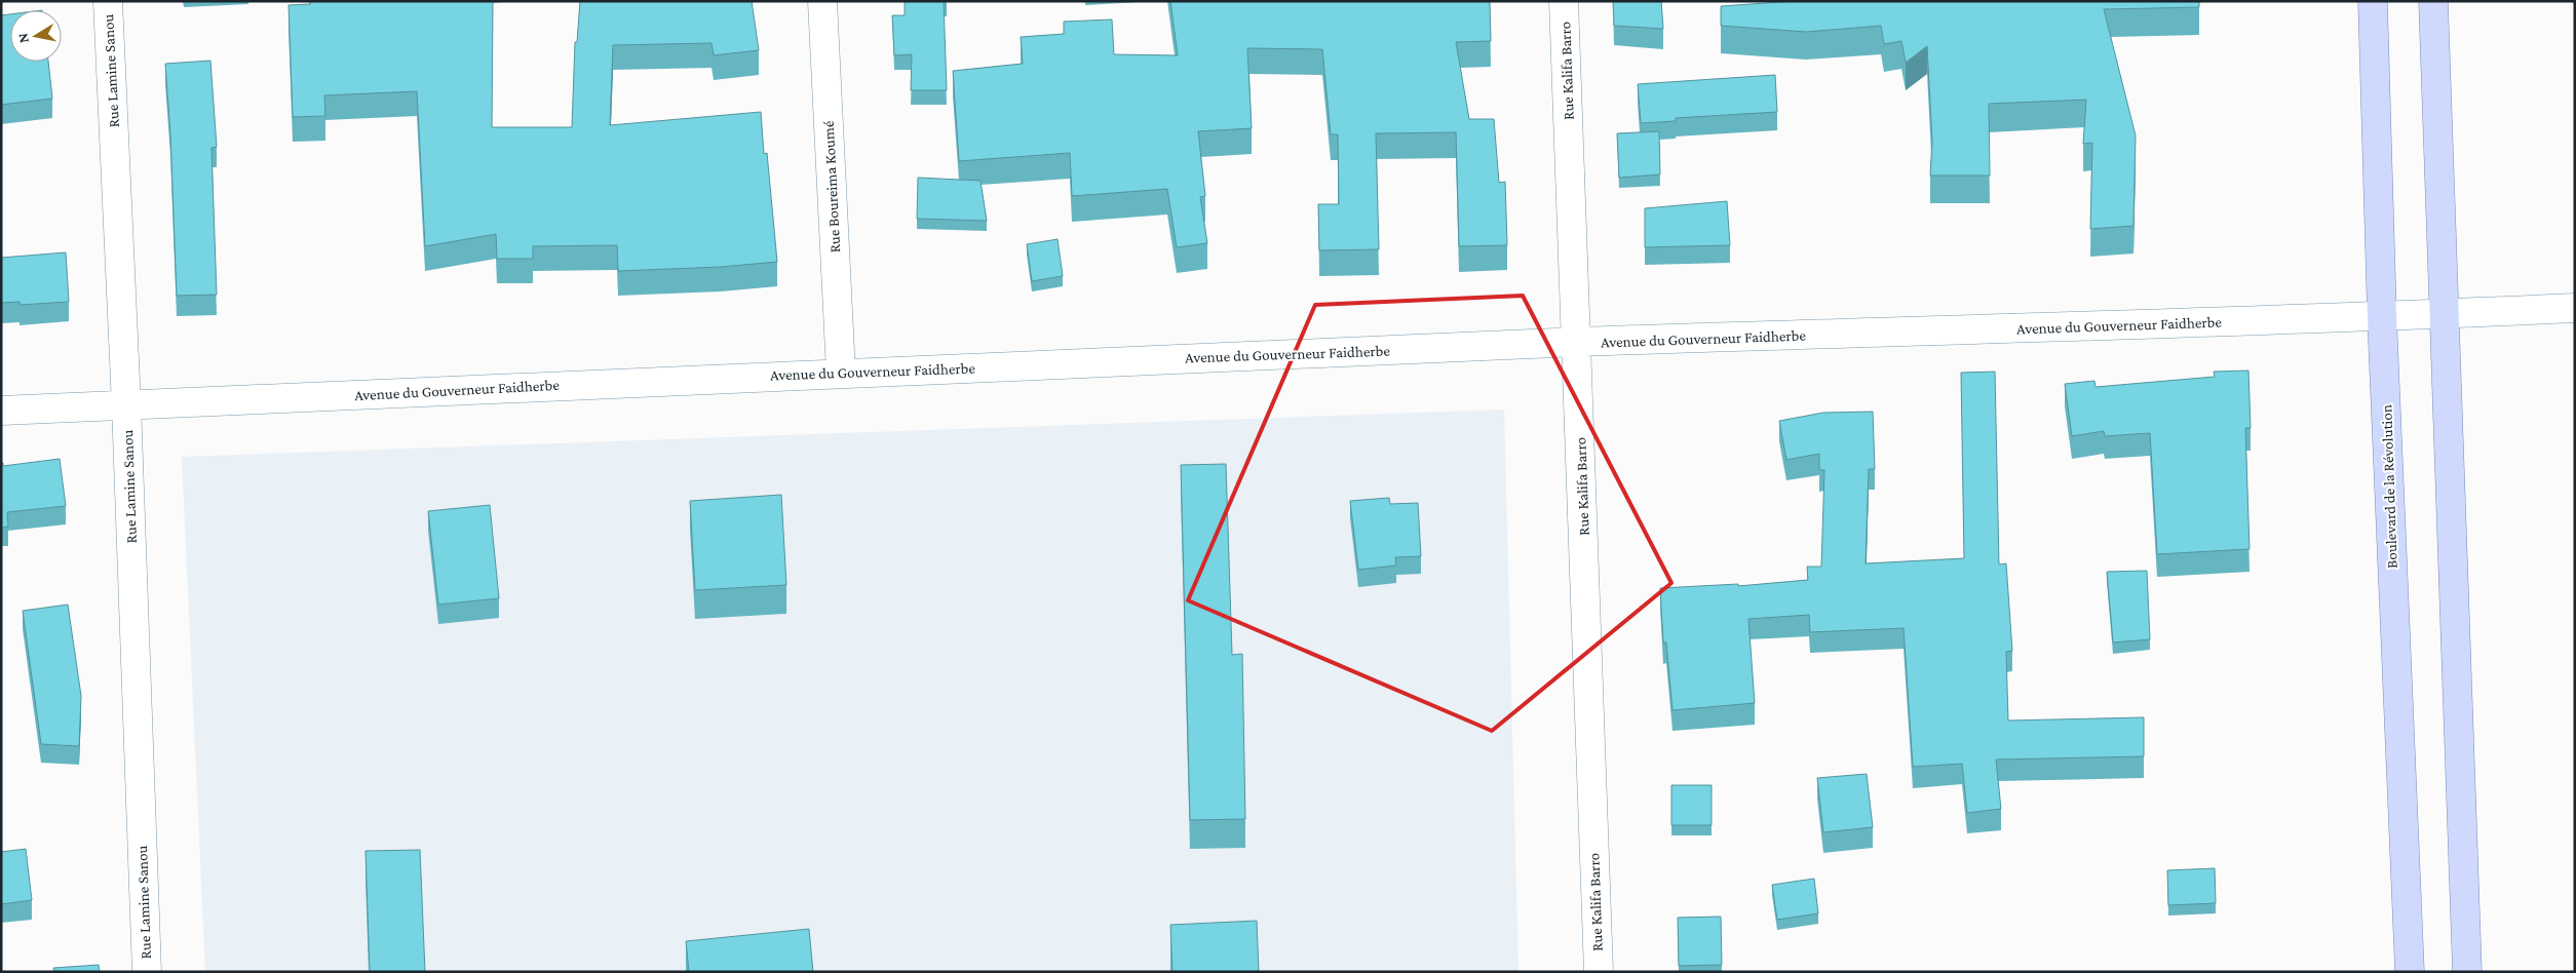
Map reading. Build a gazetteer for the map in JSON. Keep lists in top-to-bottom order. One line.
{"streets":{"main road":["Boulevard de la Révolution"],"street":["Rue Lamine Sanou","Rue Kalifa Barro","Rue Boureima Koumé","Avenue du Gouverneur Faidherbe"]},"crossings":[["Rue Lamine Sanou","Avenue du Gouverneur Faidherbe"],["Rue Kalifa Barro","Avenue du Gouverneur Faidherbe"],["Rue Boureima Koumé","Avenue du Gouverneur Faidherbe"],["Avenue du Gouverneur Faidherbe","Boulevard de la Révolution"]],"north":"left"}
